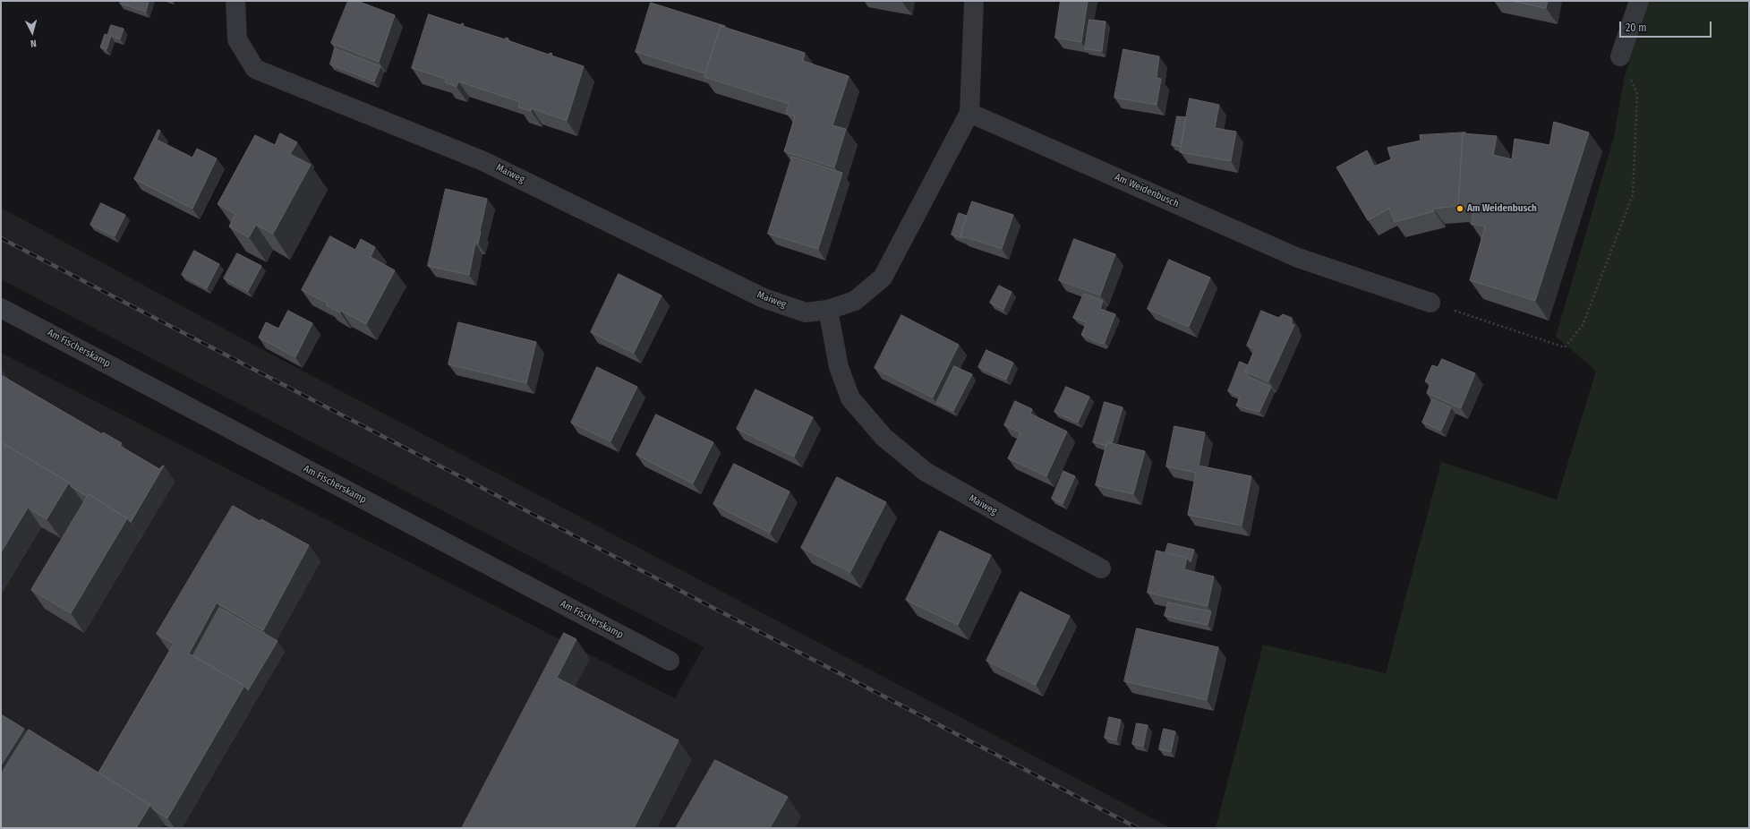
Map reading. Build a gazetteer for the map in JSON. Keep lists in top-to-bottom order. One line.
{"streets":{"street":["Maiweg","Am Weidenbusch","Am Fischerskamp"]},"crossings":[["Maiweg","Am Weidenbusch"]],"places":["Am Weidenbusch"],"scale_bar":"20 m","north":"bottom"}
